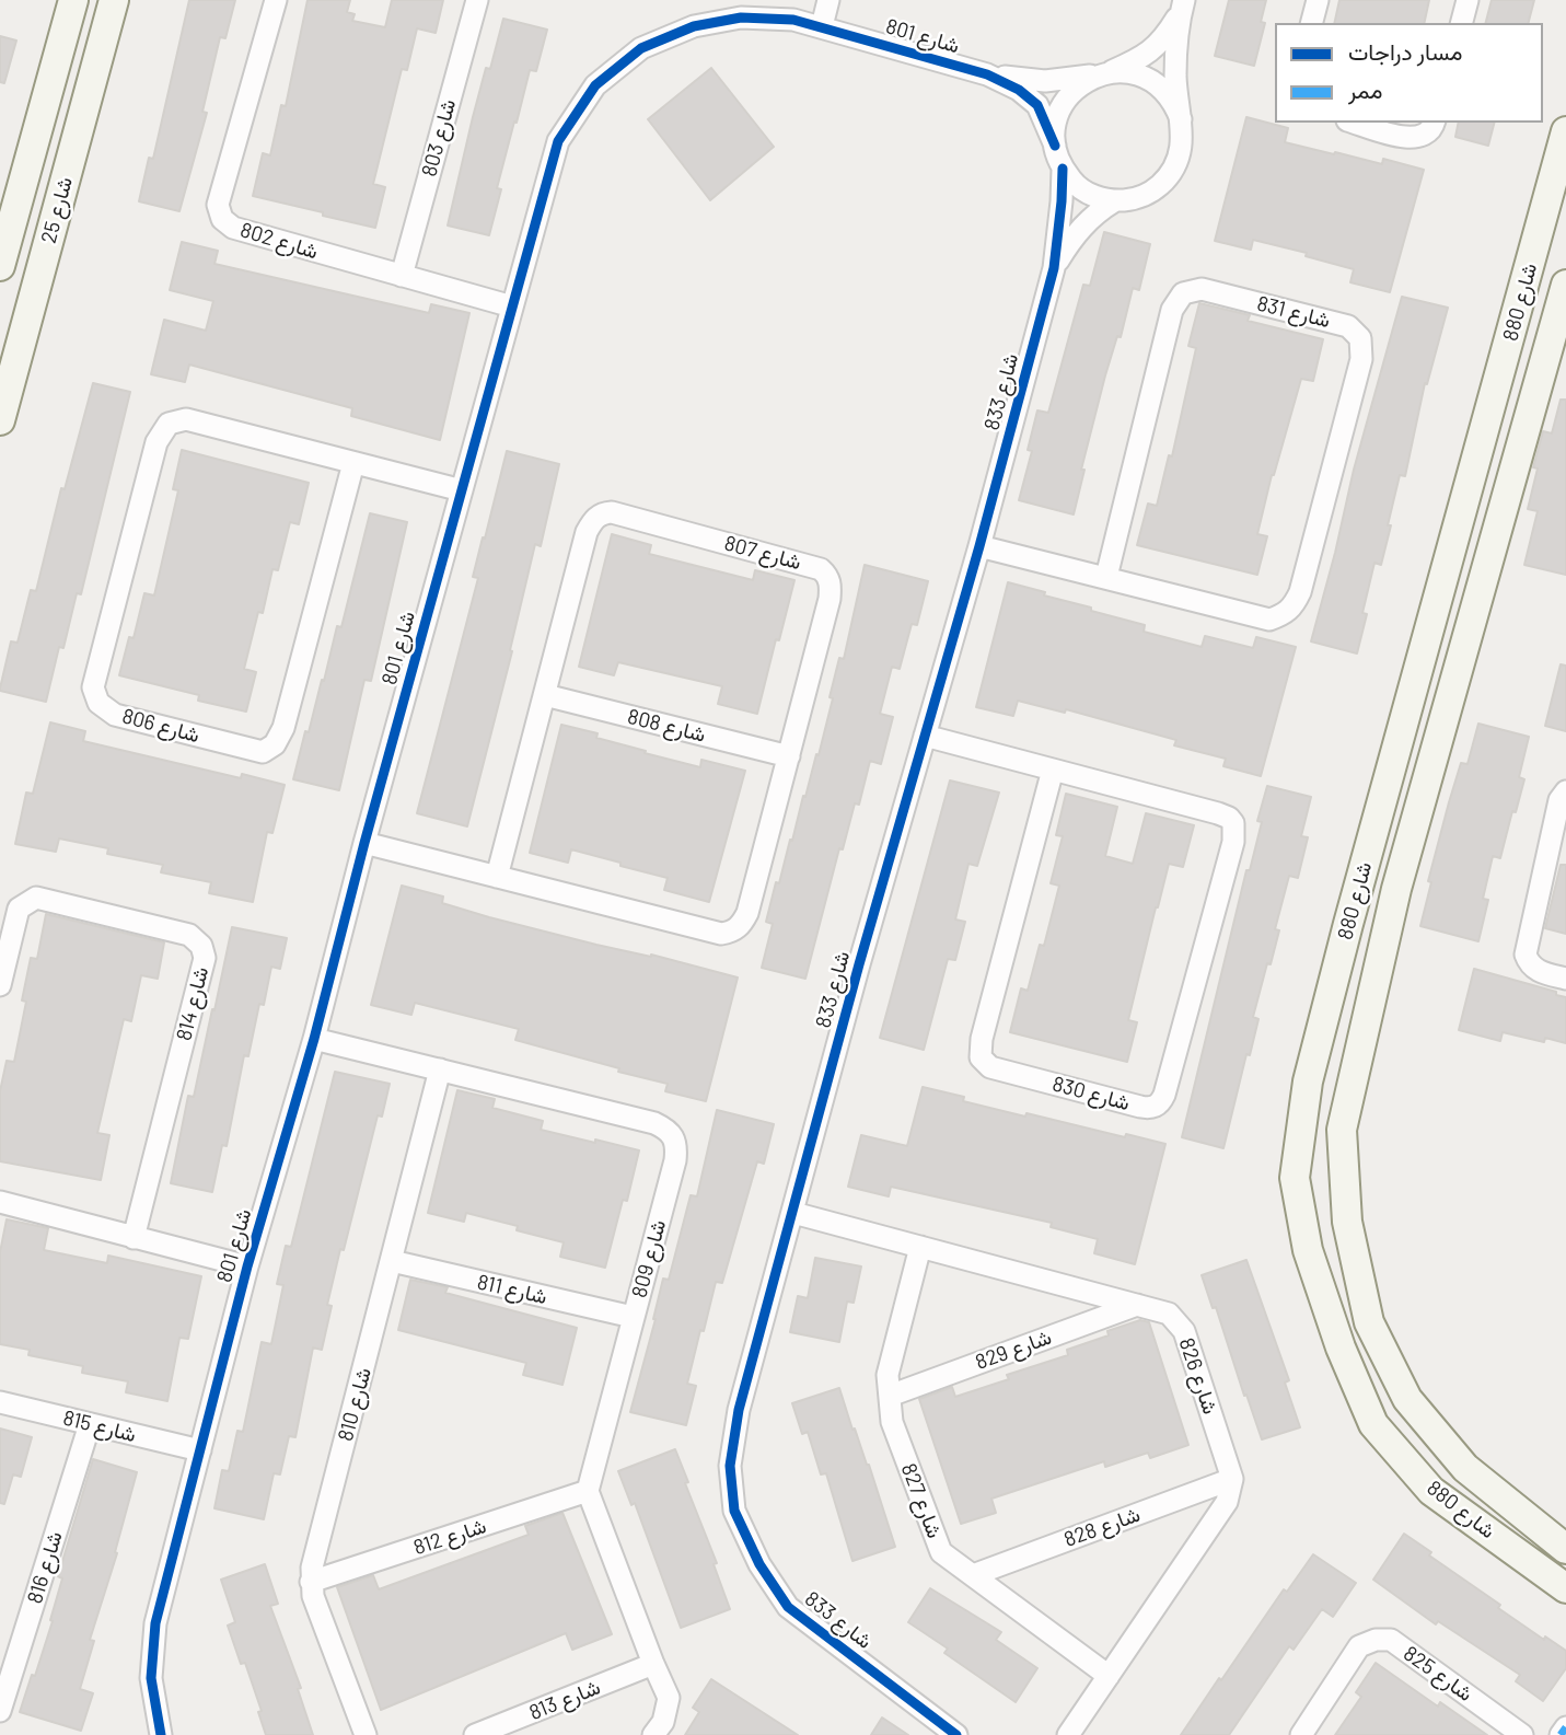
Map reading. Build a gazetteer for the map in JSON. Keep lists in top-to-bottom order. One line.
{"streets":{"street":["شارع 801","شارع 803","شارع 25","شارع 802","شارع 880","شارع 831","شارع 833","شارع 807","شارع 806","شارع 808","شارع 814","شارع 830","شارع 809","شارع 811","شارع 829","شارع 826","شارع 810","شارع 815","شارع 827","شارع 828","شارع 812","شارع 816","شارع 825","شارع 813"]},"crossings":[["شارع 801","شارع 802"],["شارع 801","شارع 833"],["شارع 801","شارع 807"],["شارع 801","شارع 806"],["شارع 801","شارع 809"],["شارع 801","شارع 815"],["شارع 803","شارع 802"],["شارع 831","شارع 833"],["شارع 833","شارع 830"],["شارع 833","شارع 826"],["شارع 807","شارع 808"],["شارع 809","شارع 811"],["شارع 809","شارع 810"],["شارع 809","شارع 812"],["شارع 811","شارع 810"],["شارع 829","شارع 826"],["شارع 829","شارع 827"],["شارع 826","شارع 827"],["شارع 826","شارع 828"],["شارع 810","شارع 812"],["شارع 815","شارع 816"],["شارع 827","شارع 828"]],"legend":["مسار دراجات","ممر"]}
